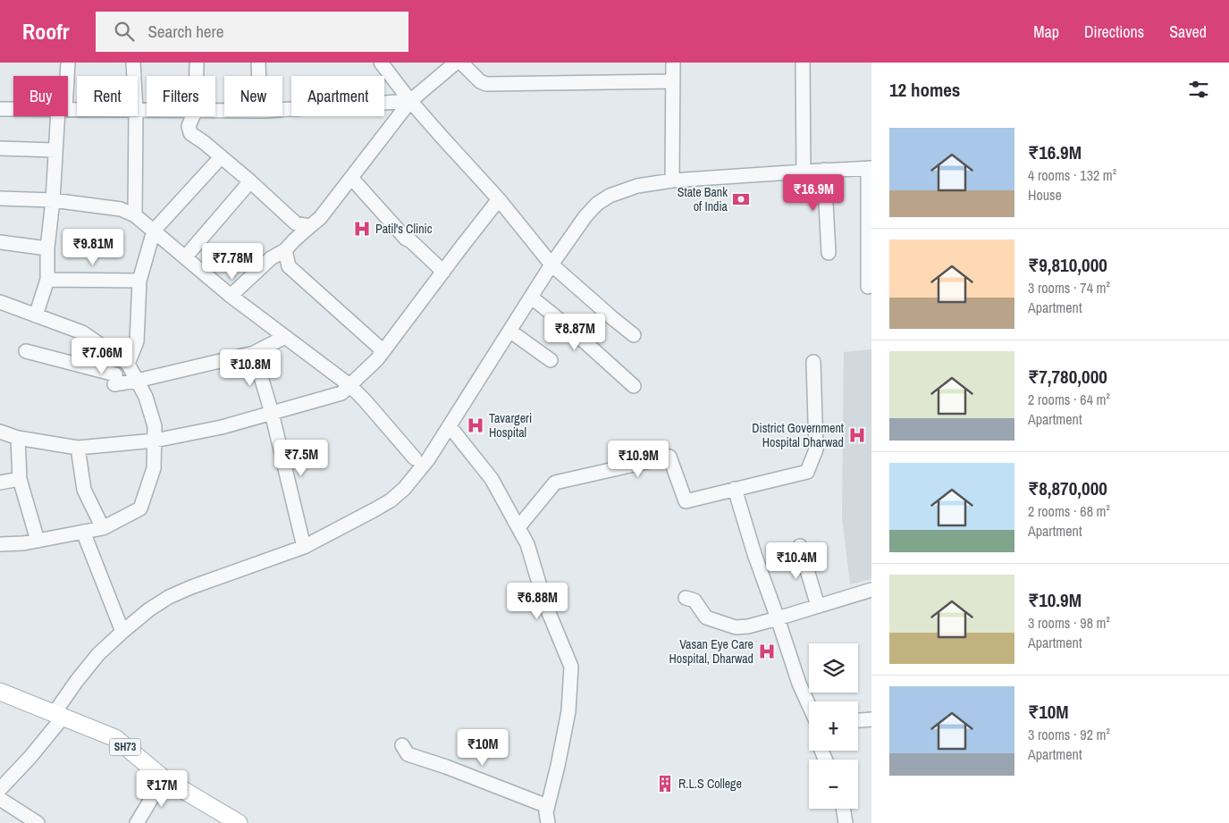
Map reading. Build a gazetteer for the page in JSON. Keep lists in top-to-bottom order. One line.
{"streets":{"main road":["SH73"]},"places":{"bank":["State Bank of India"],"hospital":["Patil's Clinic","Tavargeri Hospital","District Government Hospital Dharwad","Vasan Eye Care Hospital, Dharwad"],"building":["R.L.S College"]},"page":{"header":"Roofr","search":"Search here","nav":["Map","Directions","Saved"],"heading":"12 homes","chip":["Buy","Rent","Filters","New","Apartment"],"list":[{"name":"₹16.9M","note":"4 rooms · 132 m² · House"},{"name":"₹9,810,000","note":"3 rooms · 74 m² · Apartment"},{"name":"₹7,780,000","note":"2 rooms · 64 m² · Apartment"},{"name":"₹8,870,000","note":"2 rooms · 68 m² · Apartment"},{"name":"₹10.9M","note":"3 rooms · 98 m² · Apartment"},{"name":"₹10M","note":"3 rooms · 92 m² · Apartment"}],"price":["₹16.9M","₹9.81M","₹7.78M","₹8.87M","₹7.06M","₹10.8M","₹7.5M","₹10.9M","₹10.4M","₹6.88M","₹10M","₹17M"],"map_buttons":["+","−"]}}
